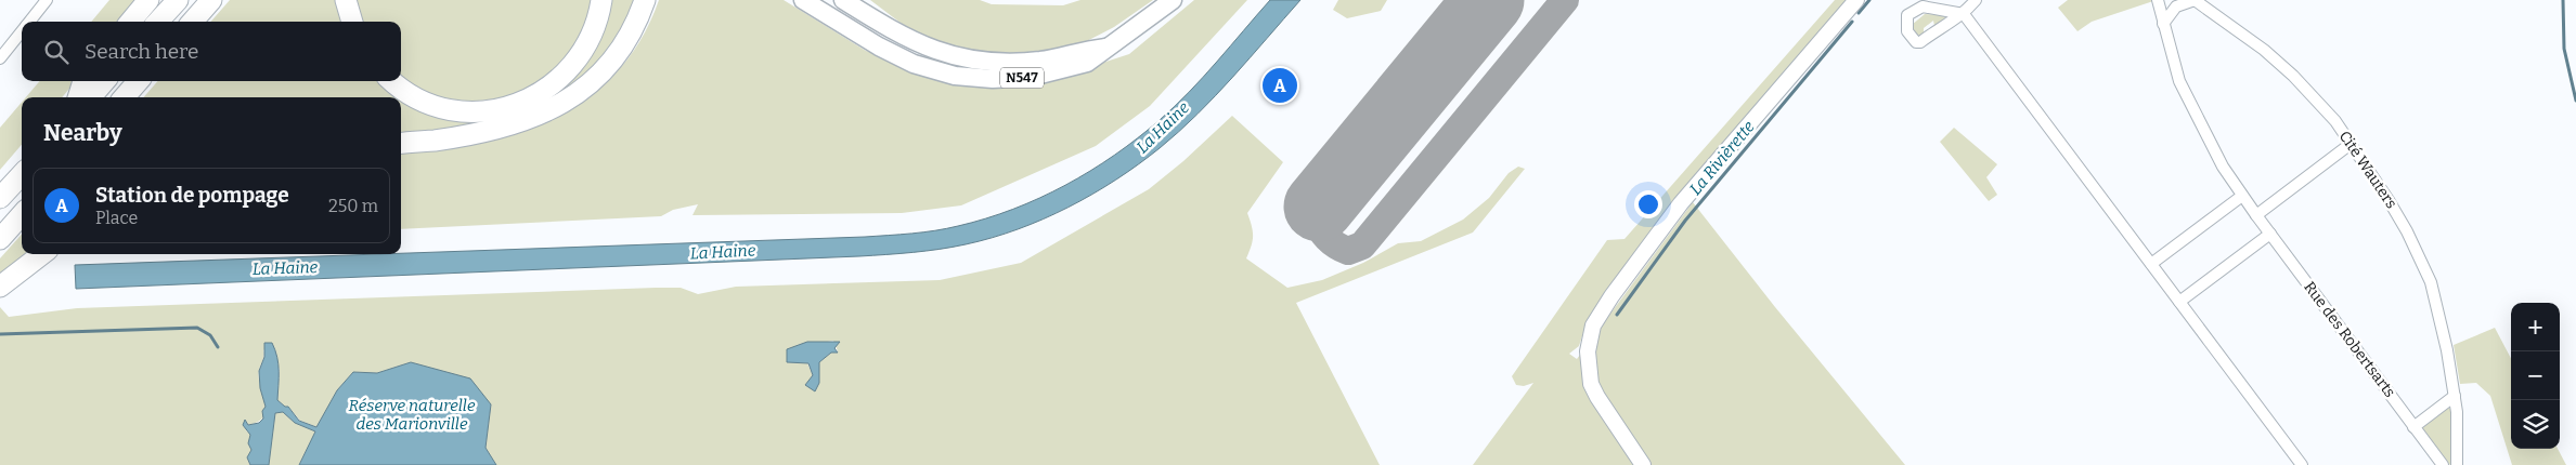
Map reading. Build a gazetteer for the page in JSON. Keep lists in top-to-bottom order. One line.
{"streets":{"main road":["N547"],"street":["Cité Wauters","Rue des Robertsarts"]},"water":["La Haine","La Rivièrette","Réserve naturelle des Marionville"],"page":{"search":"Search here","pins":"A","heading":"Nearby","list":[{"mark":"A","name":"Station de pompage","note":"Place","value":"250 m"}],"map_buttons":["+","−"]}}
